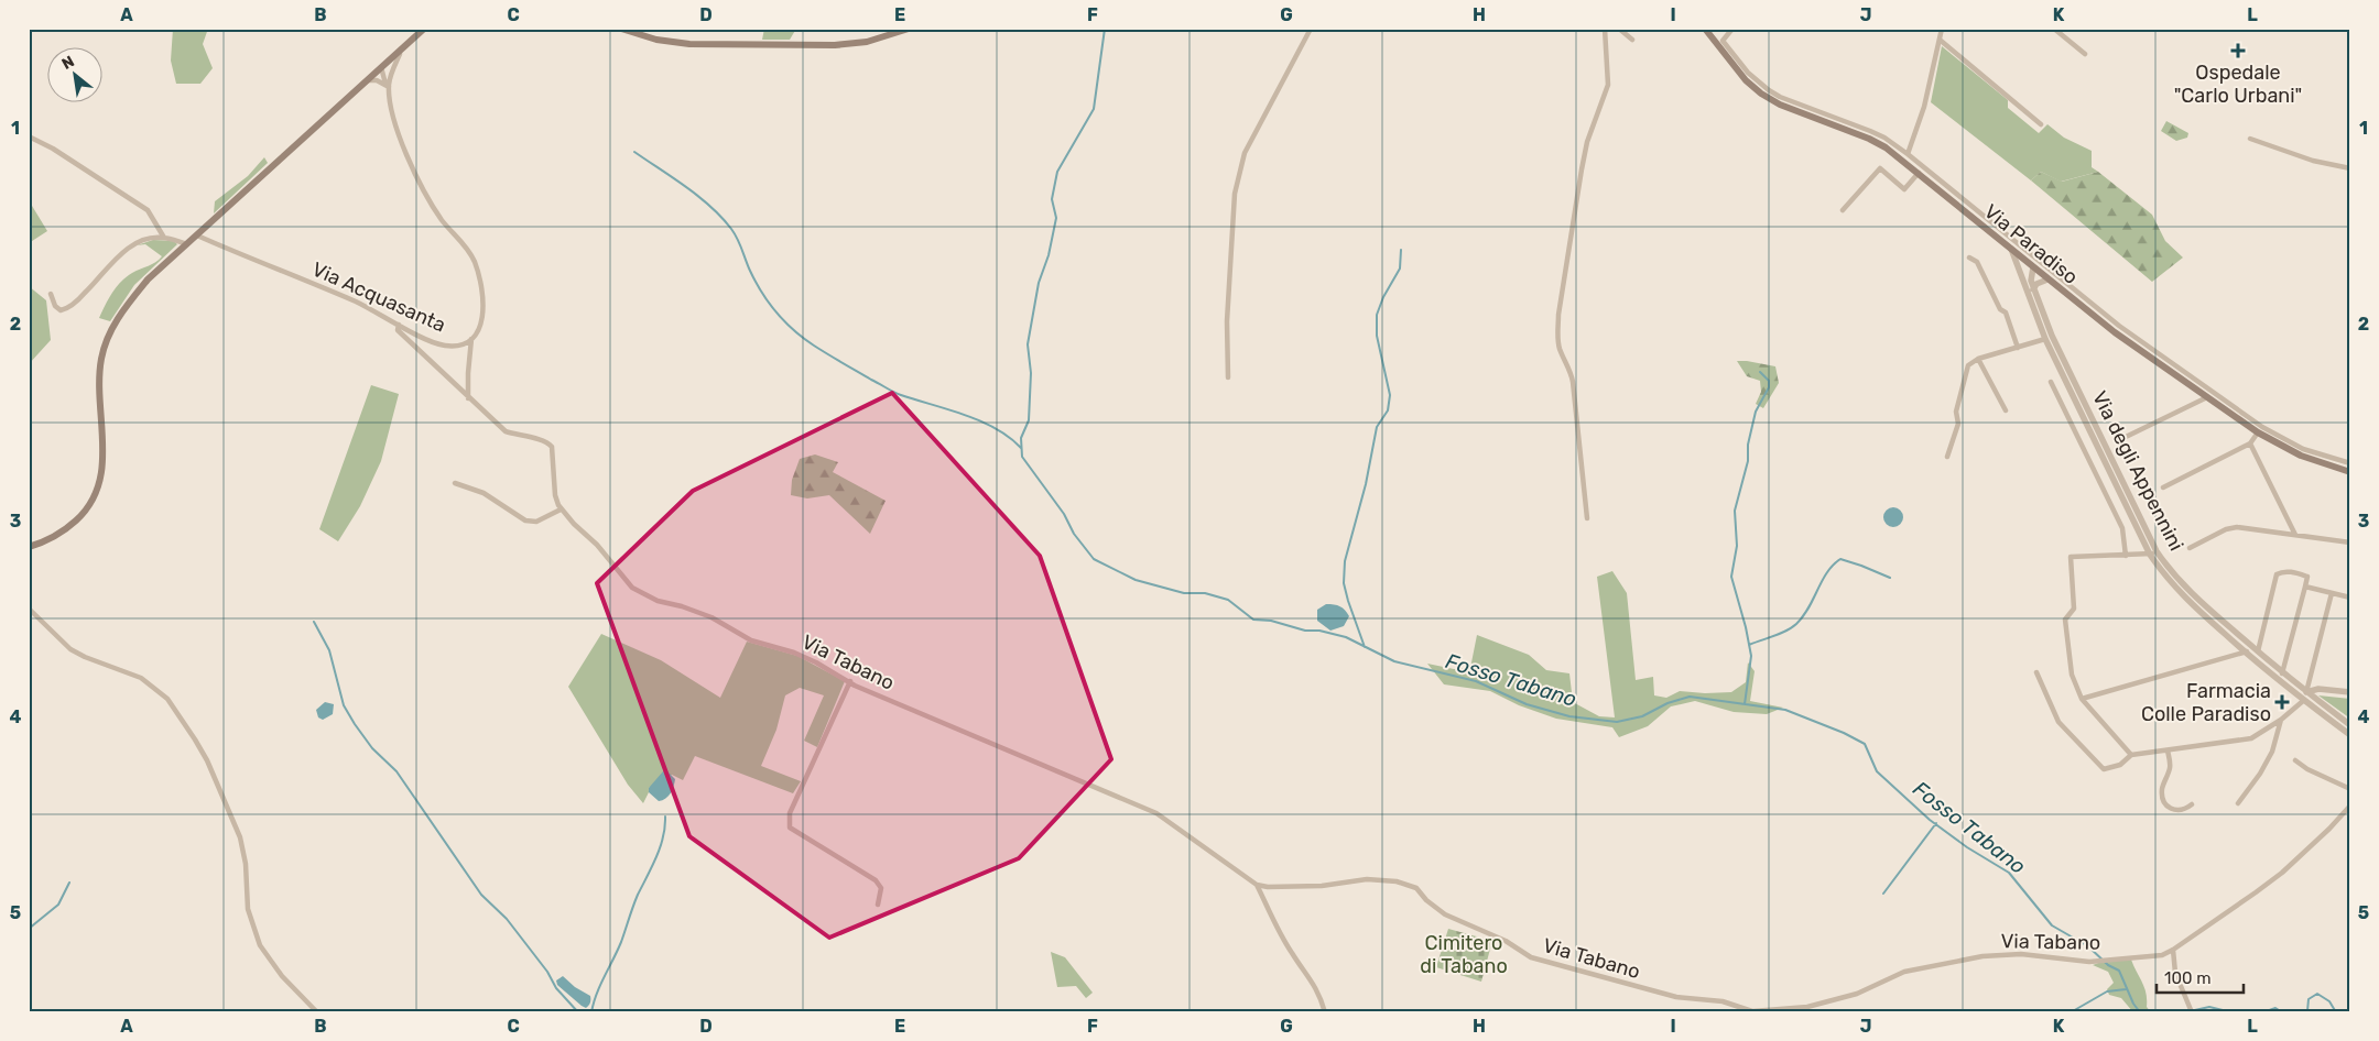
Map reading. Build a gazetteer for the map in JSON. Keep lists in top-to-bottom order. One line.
{"streets":{"main road":["Via Paradiso"],"street":["Via Acquasanta","Via degli Appennini","Via Tabano"]},"crossings":[["Via Paradiso","Via degli Appennini"]],"water":["Fosso Tabano"],"parks":["Cimitero di Tabano"],"places":{"health":["Ospedale \"Carlo Urbani\"","Farmacia Colle Paradiso"]},"scale_bar":"100 m","north":"top left","grid":{"columns":["A","B","C","D","E","F","G","H","I","J","K","L"],"rows":["1","2","3","4","5"]}}
